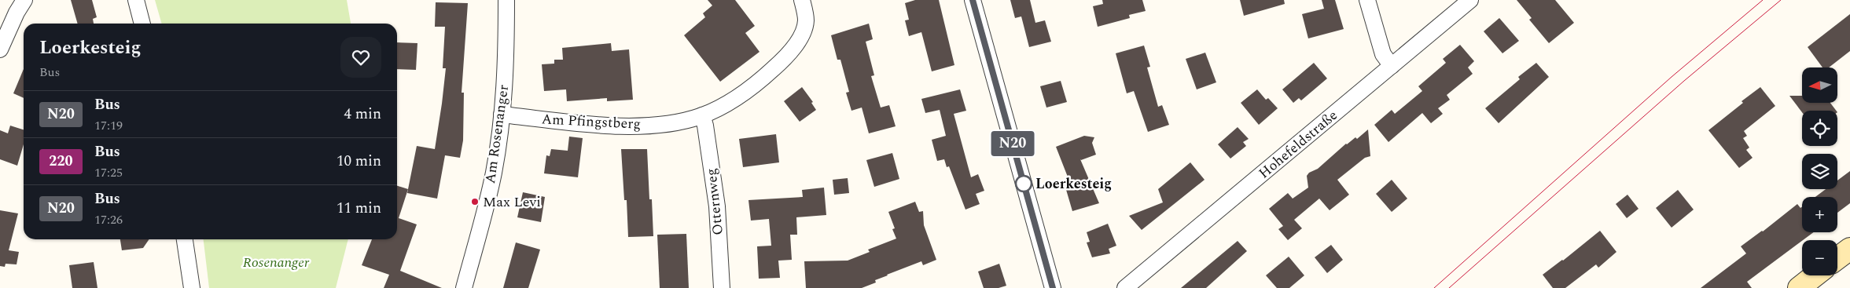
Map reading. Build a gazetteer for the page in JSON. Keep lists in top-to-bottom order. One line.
{"streets":{"street":["Am Pfingstberg","Am Rosenanger","Hohefeldstraße","Otternweg"]},"crossings":[["Am Pfingstberg","Am Rosenanger"],["Am Pfingstberg","Otternweg"]],"parks":["Rosenanger"],"places":["Loerkesteig","Max Levi"],"lines":["bus line N20"],"north":"left","page":{"on_map":"N20","heading":["Loerkesteig","Bus"],"map_buttons":["+","−"],"list":[{"mark":"N20","name":"Bus","note":"17:19","value":"4 min"},{"mark":"220","name":"Bus","note":"17:25","value":"10 min"},{"mark":"N20","name":"Bus","note":"17:26","value":"11 min"}]}}
